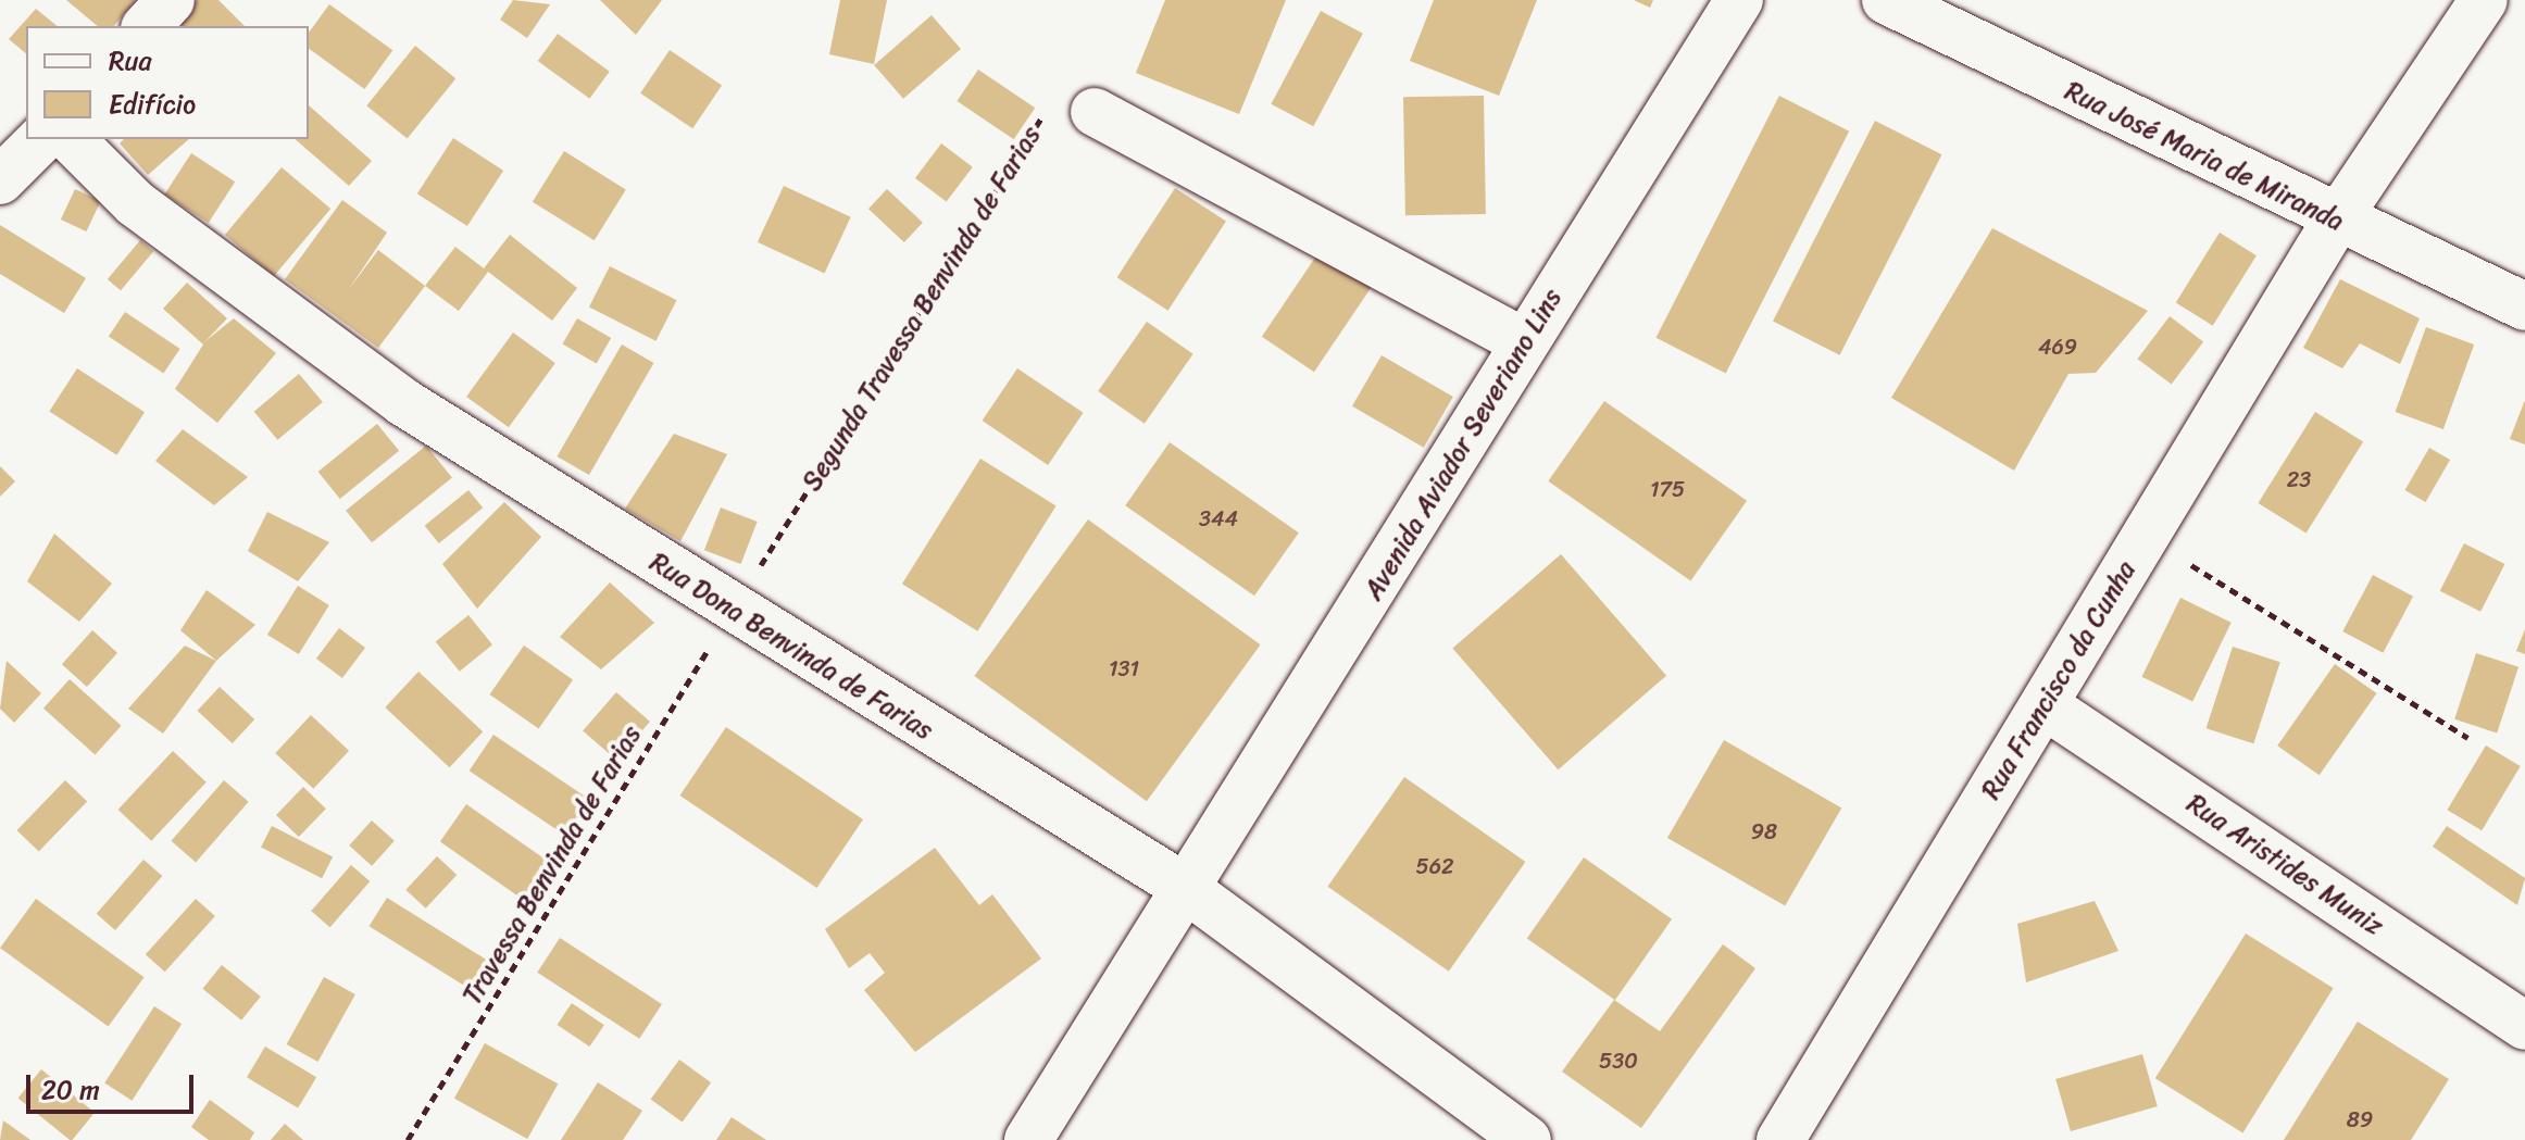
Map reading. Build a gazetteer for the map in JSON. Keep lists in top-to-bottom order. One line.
{"streets":{"street":["Rua José Maria de Miranda","Avenida Aviador Severiano Lins","Rua Dona Benvinda de Farias","Rua Francisco da Cunha","Rua Aristides Muniz"],"path":["Segunda Travessa Benvinda de Farias","Travessa Benvinda de Farias"]},"crossings":[["Rua José Maria de Miranda","Rua Francisco da Cunha"],["Segunda Travessa Benvinda de Farias","Rua Dona Benvinda de Farias"],["Segunda Travessa Benvinda de Farias","Travessa Benvinda de Farias"],["Avenida Aviador Severiano Lins","Rua Dona Benvinda de Farias"],["Rua Dona Benvinda de Farias","Travessa Benvinda de Farias"],["Rua Francisco da Cunha","Rua Aristides Muniz"]],"house_numbers":["469","23","175","344","131","98","562","530","89"],"legend":["Rua","Edifício"],"scale_bar":"20 m"}
